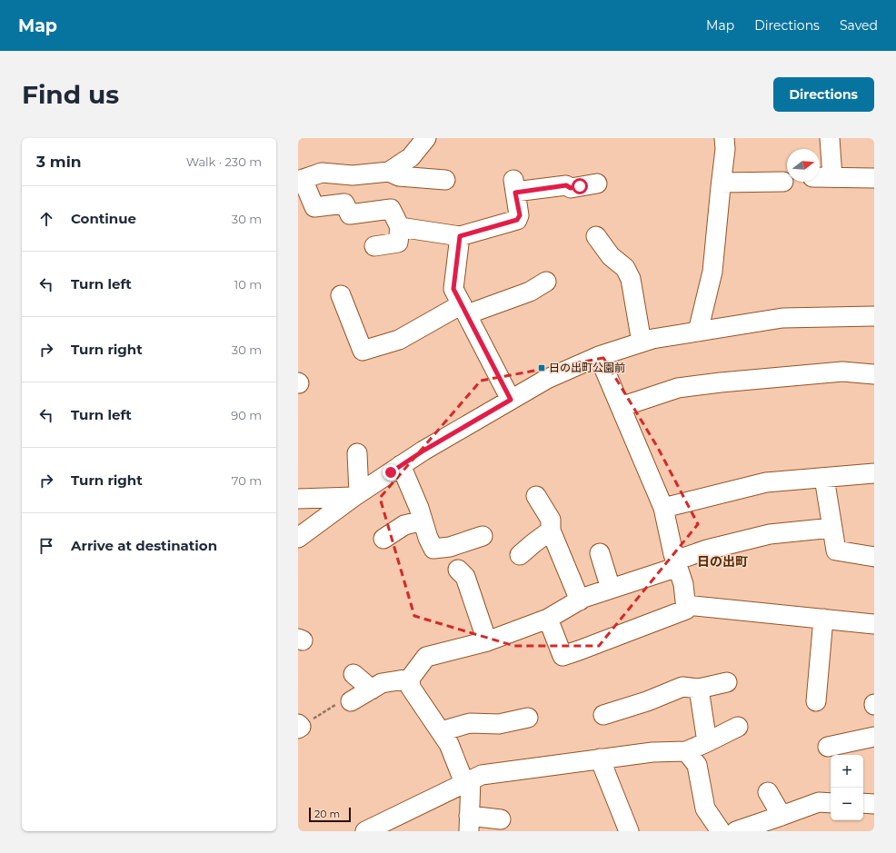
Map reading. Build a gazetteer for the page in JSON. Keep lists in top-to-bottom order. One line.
{"districts":["日の出町"],"places":{"transit":["日の出町公園前"]},"scale_bar":"20 m","north":"right","page":{"header":"Map","nav":["Map","Directions","Saved"],"buttons":"Directions","title":"Find us","heading":["3 min","Walk · 230 m"],"list":[["Continue","30 m"],["Turn left","10 m"],["Turn right","30 m"],["Turn left","90 m"],["Turn right","70 m"],"Arrive at destination"],"map_buttons":["+","−"],"scale":"20 m"}}
